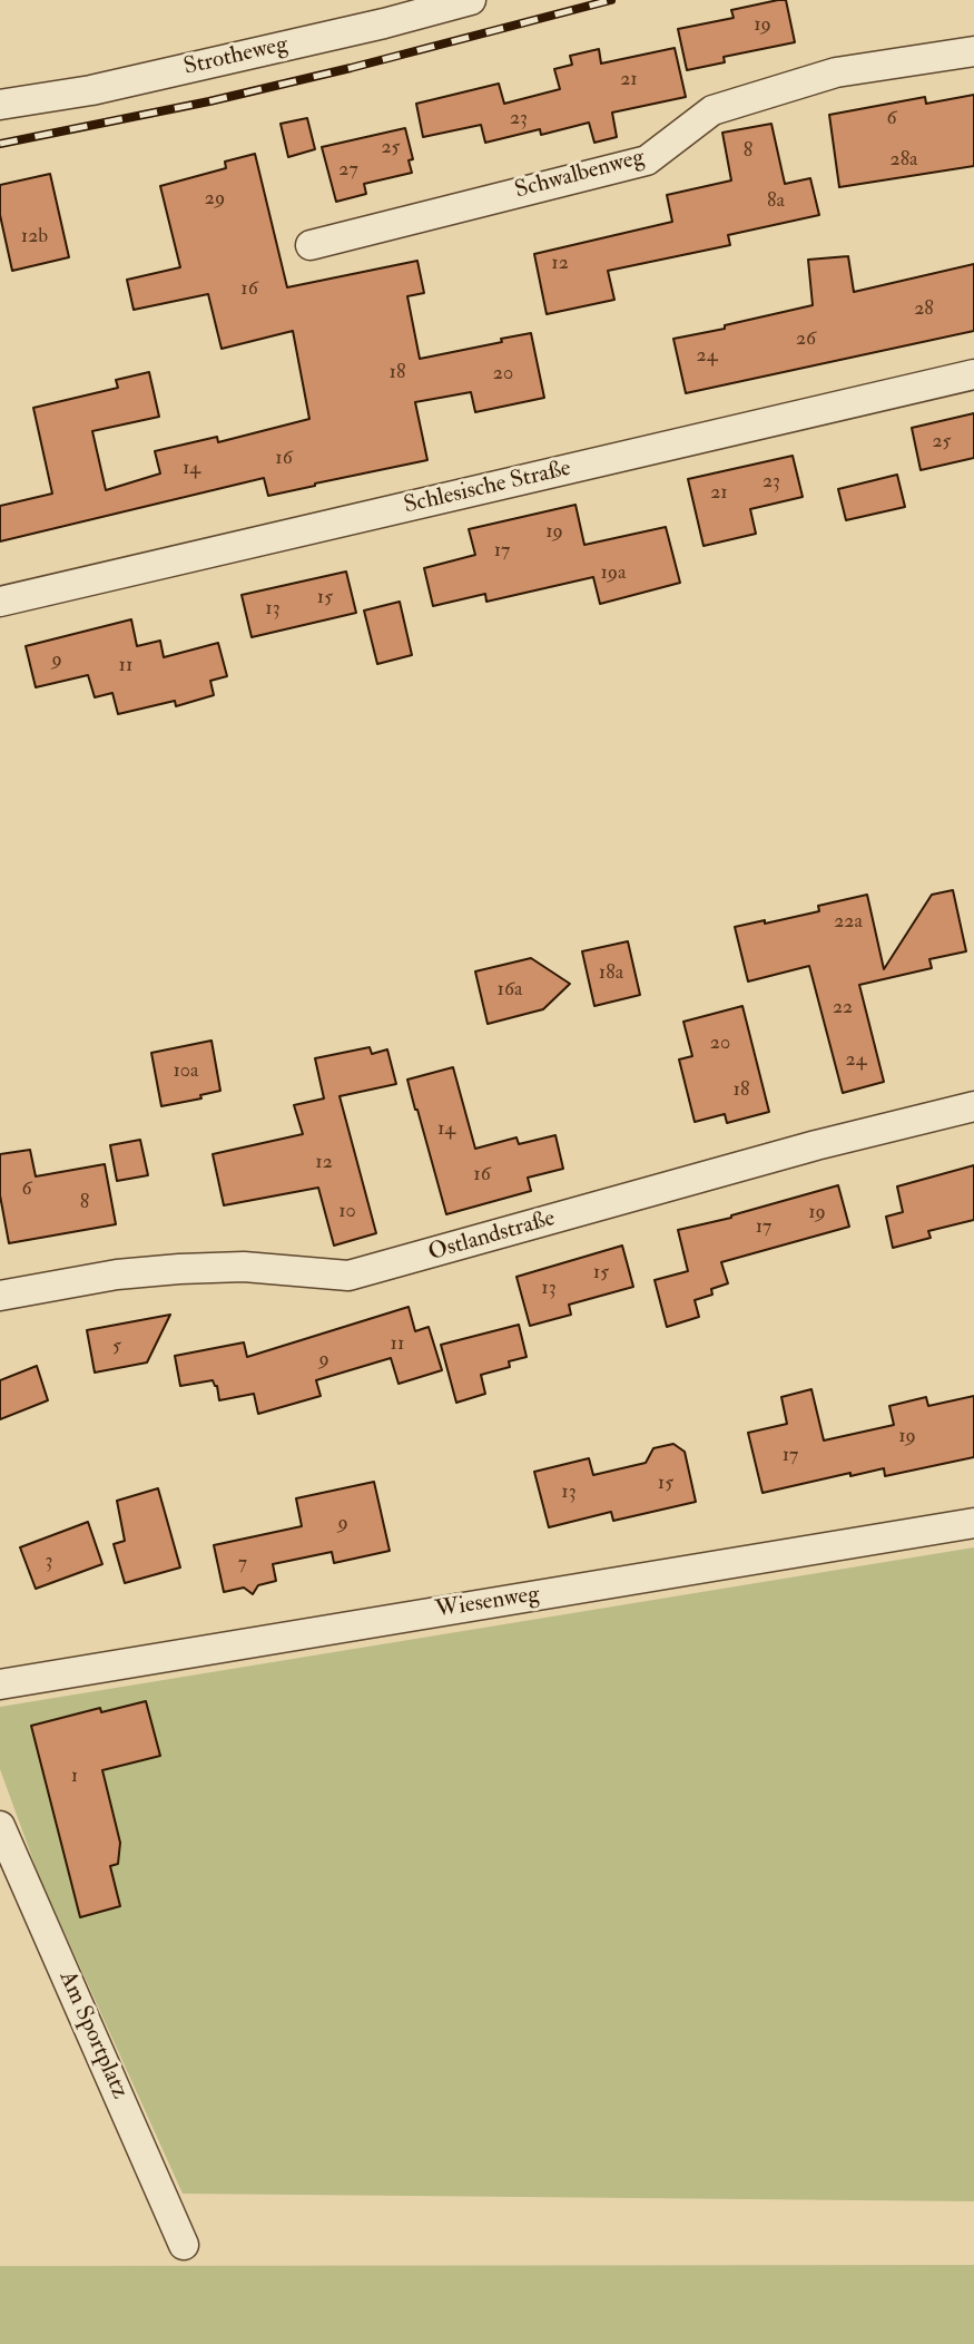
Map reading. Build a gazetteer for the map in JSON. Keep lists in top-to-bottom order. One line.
{"streets":{"street":["Strotheweg","Schwalbenweg","Schlesische Straße","Ostlandstraße","Wiesenweg","Am Sportplatz"]},"house_numbers":["19","21","23","6","25","8","28a","27","29","8a","12b","12","16","28","26","24","18","20","25","16","14","23","21","19","17","19a","15","13","9","11","22a","18a","16a","22","20","24","10a","18","14","12","16","6","8","10","19","17","15","13","11","5","9","19","17","15","13","9","3","7","1"]}
